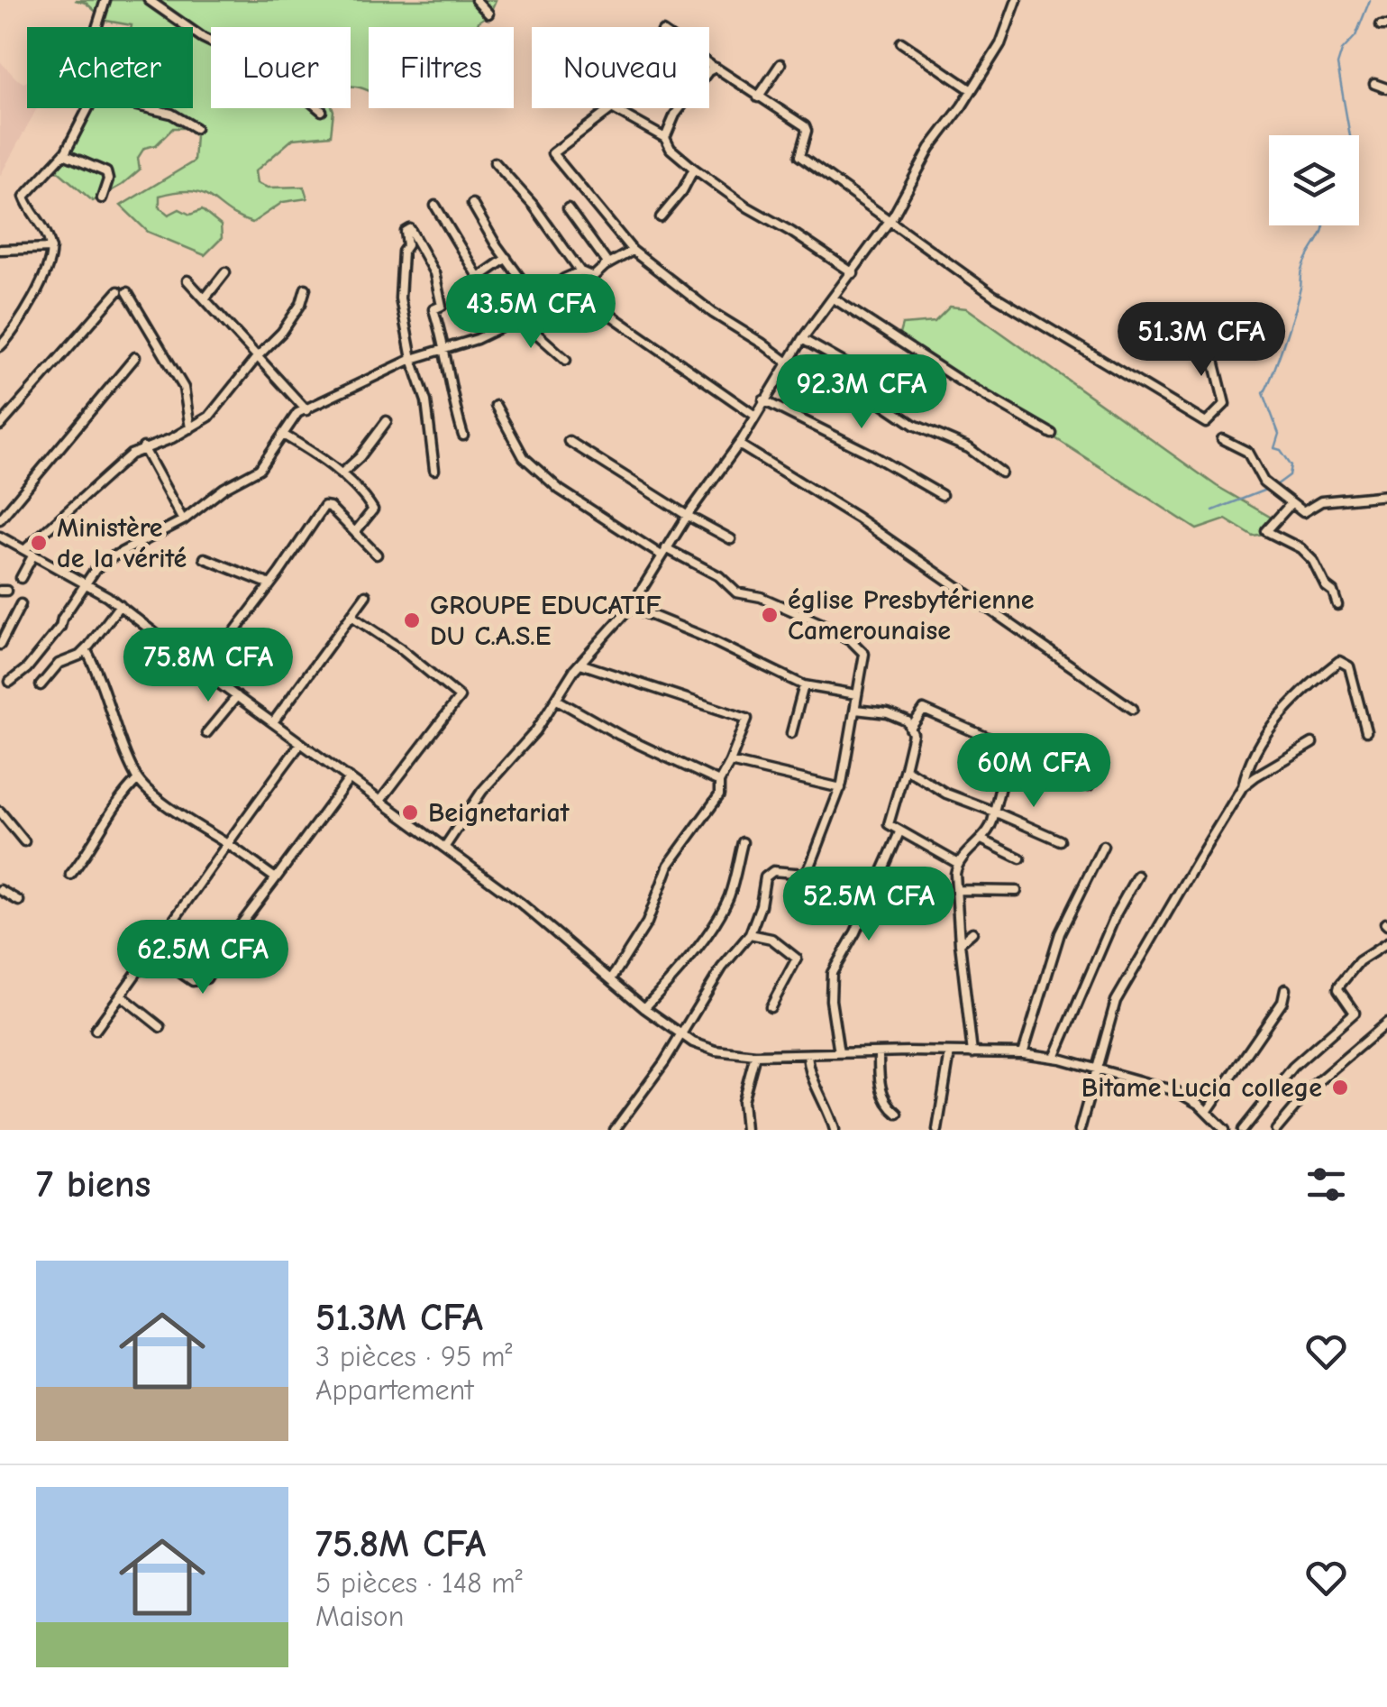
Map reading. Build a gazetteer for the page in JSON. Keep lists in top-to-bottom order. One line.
{"places":["Ministère de la vérité","église Presbytérienne Camerounaise","GROUPE EDUCATIF DU C.A.S.E","Beignetariat","Bitame Lucia college"],"page":{"chip":["Acheter","Louer","Filtres","Nouveau"],"price":["43.5M CFA","51.3M CFA","92.3M CFA","75.8M CFA","60M CFA","52.5M CFA","62.5M CFA"],"heading":"7 biens","list":[{"name":"51.3M CFA","note":"3 pièces · 95 m² · Appartement"},{"name":"75.8M CFA","note":"5 pièces · 148 m² · Maison"}]}}
